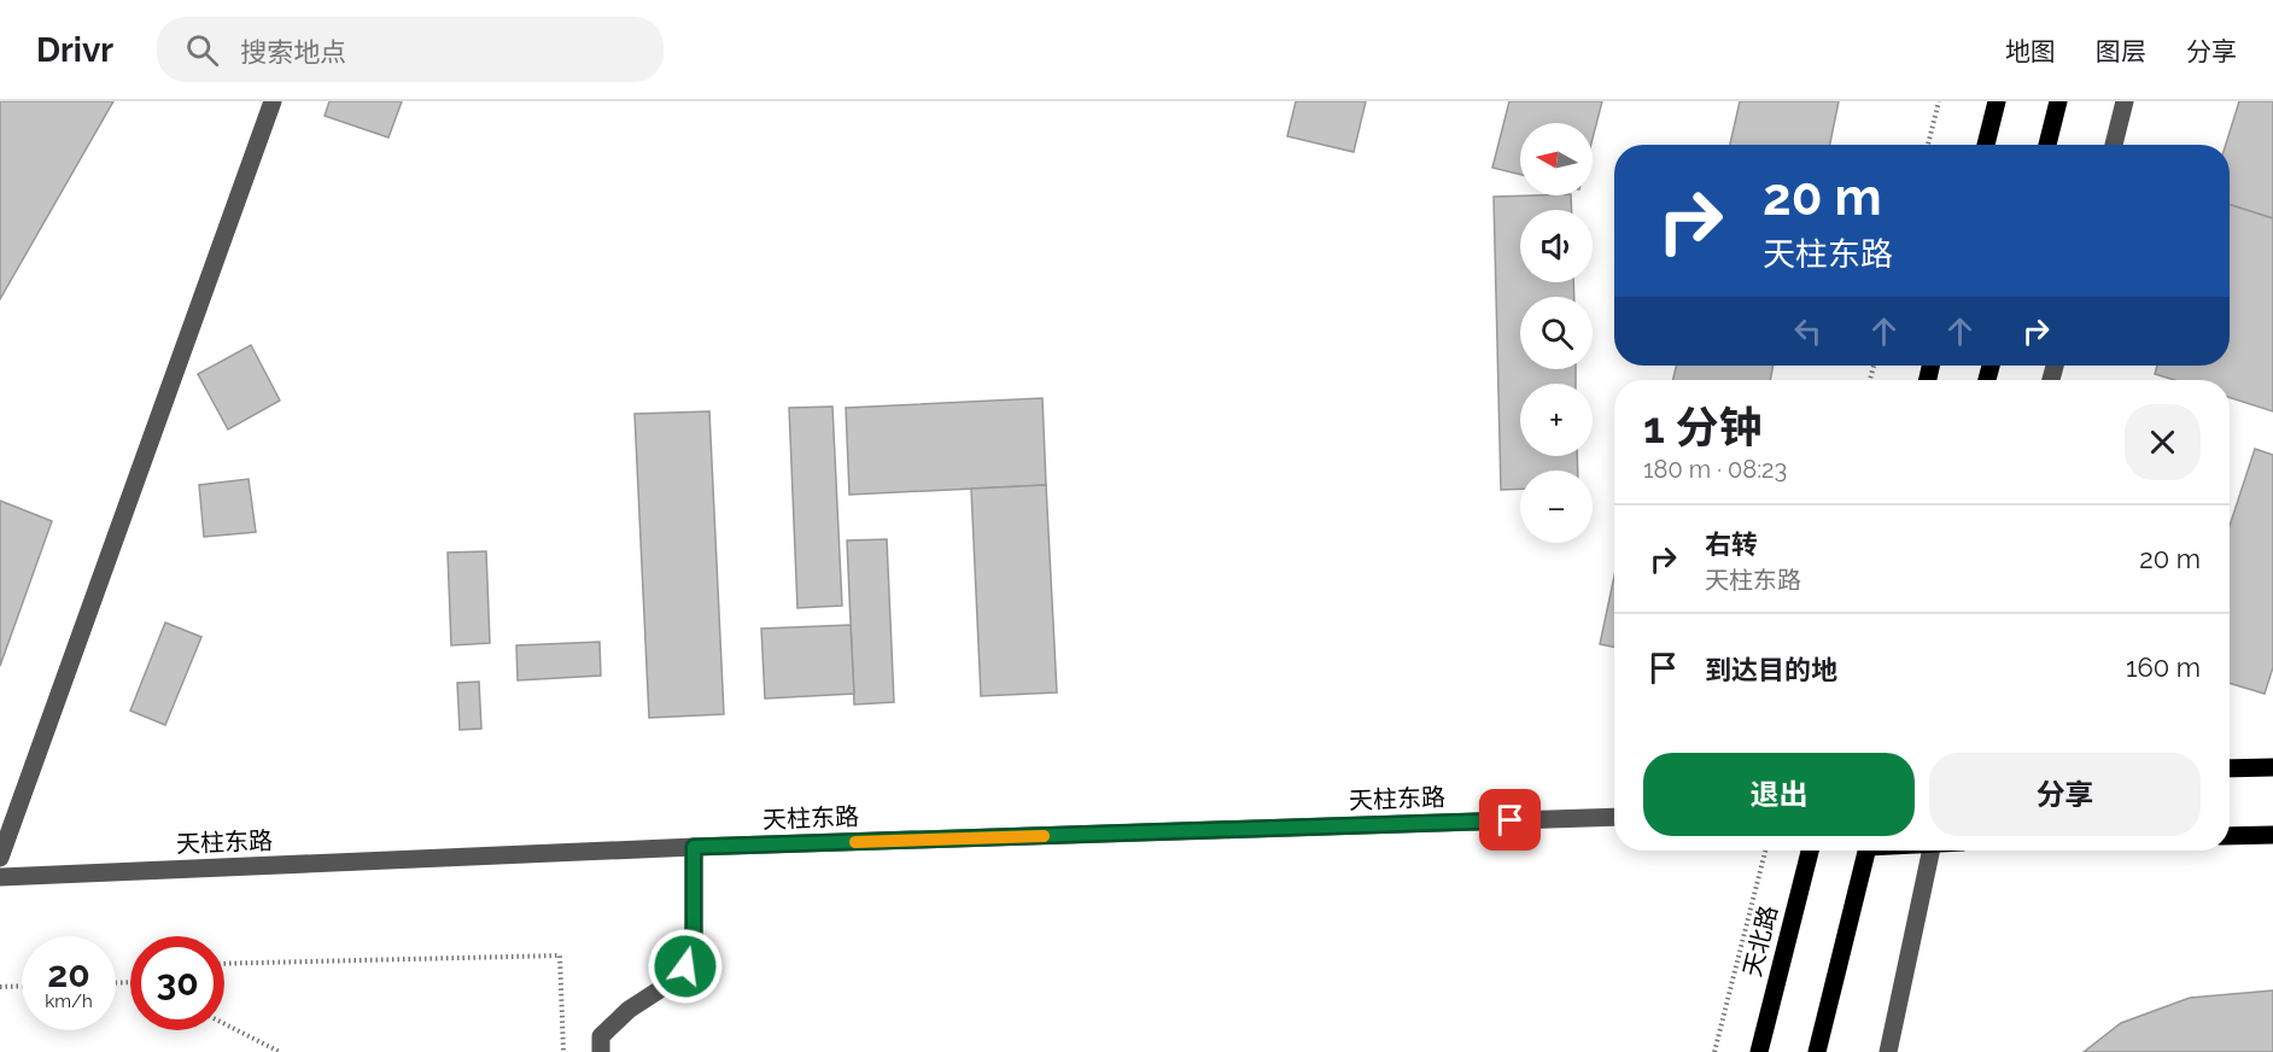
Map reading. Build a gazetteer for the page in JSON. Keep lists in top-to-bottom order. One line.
{"streets":{"main road":["天北路"],"street":["天柱东路"]},"north":"left","page":{"header":"Drivr","search":"搜索地点","nav":["地图","图层","分享"],"map_buttons":["+","−"],"turn":["20 m","天柱东路"],"heading":["1 分钟","180 m · 08:23"],"list":[{"name":"右转","note":"天柱东路","value":"20 m"},{"name":"到达目的地","value":"160 m"}],"buttons":["退出","分享"],"speed":"20 km/h","limit":"30"}}
